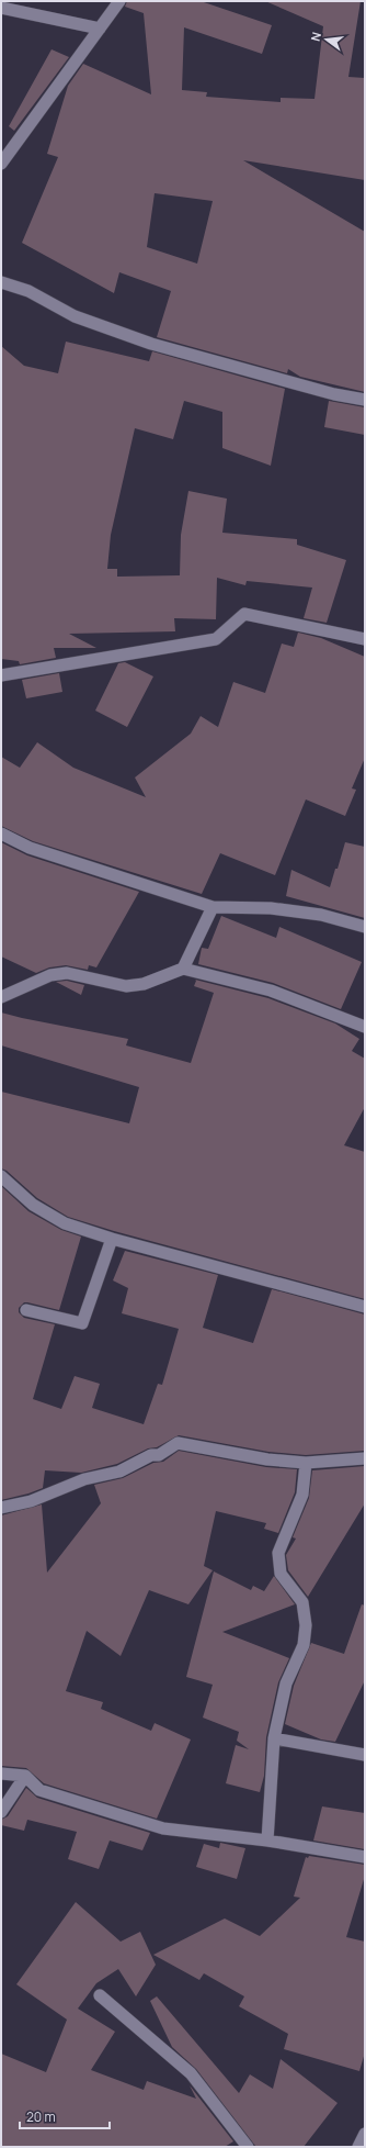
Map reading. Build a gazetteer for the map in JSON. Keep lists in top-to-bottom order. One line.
{"scale_bar":"20 m","north":"left"}
